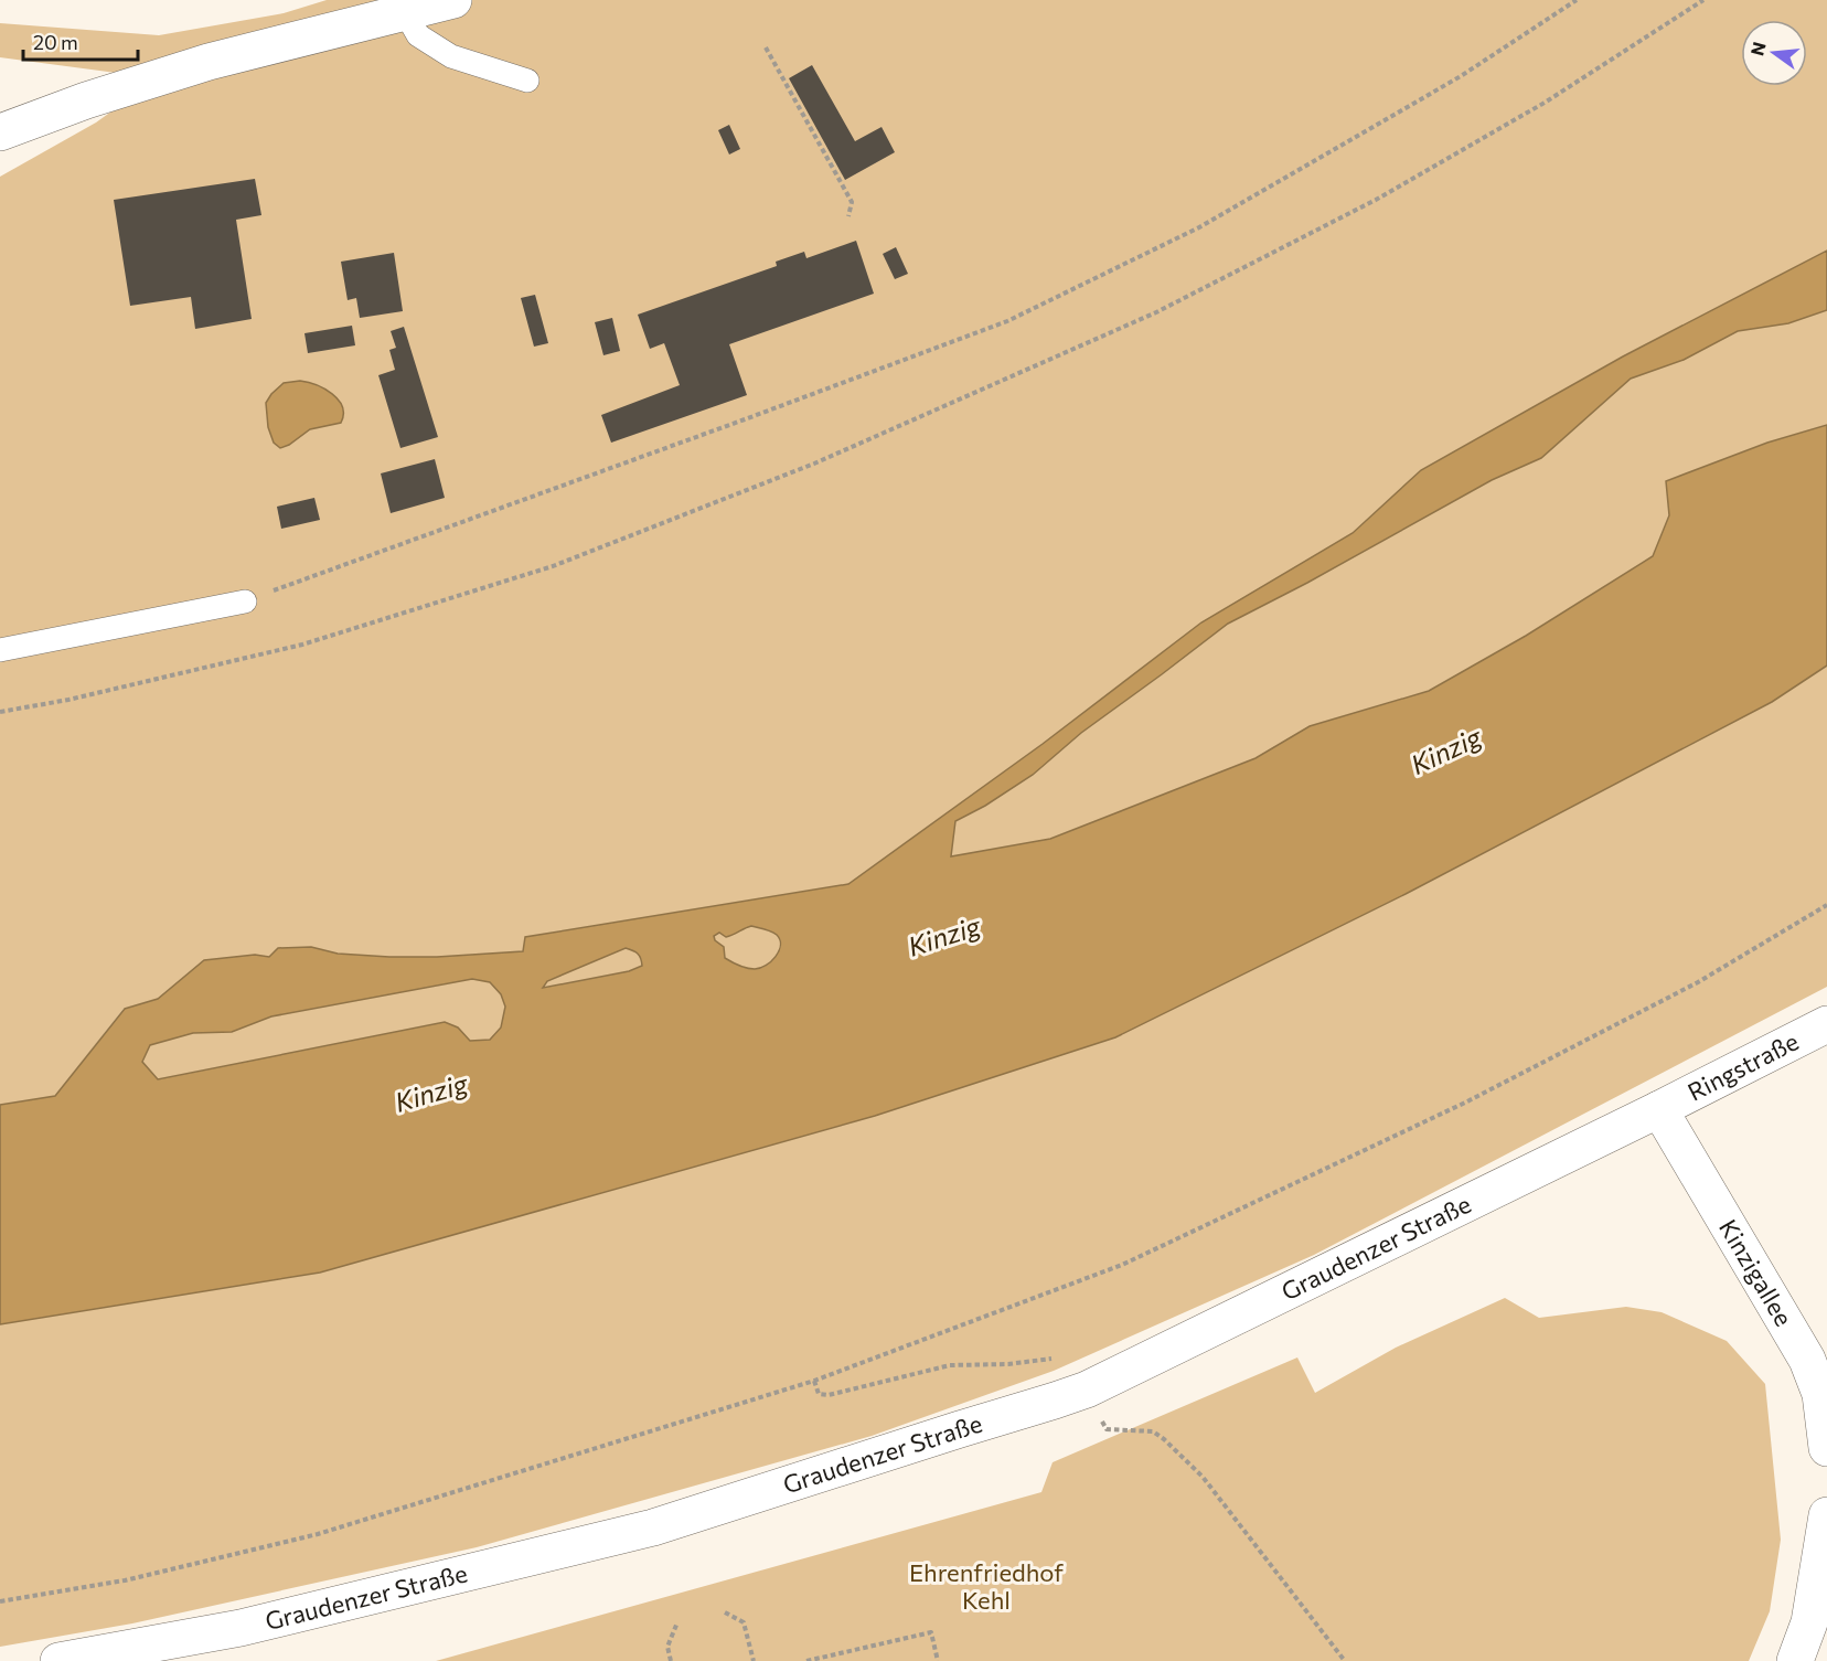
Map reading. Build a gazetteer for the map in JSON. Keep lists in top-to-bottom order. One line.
{"streets":{"main road":["Ringstraße","Graudenzer Straße","Kinzigallee"]},"crossings":[["Ringstraße","Graudenzer Straße"],["Ringstraße","Kinzigallee"],["Graudenzer Straße","Kinzigallee"]],"water":["Kinzig"],"parks":["Ehrenfriedhof Kehl"],"scale_bar":"20 m","north":"left"}
